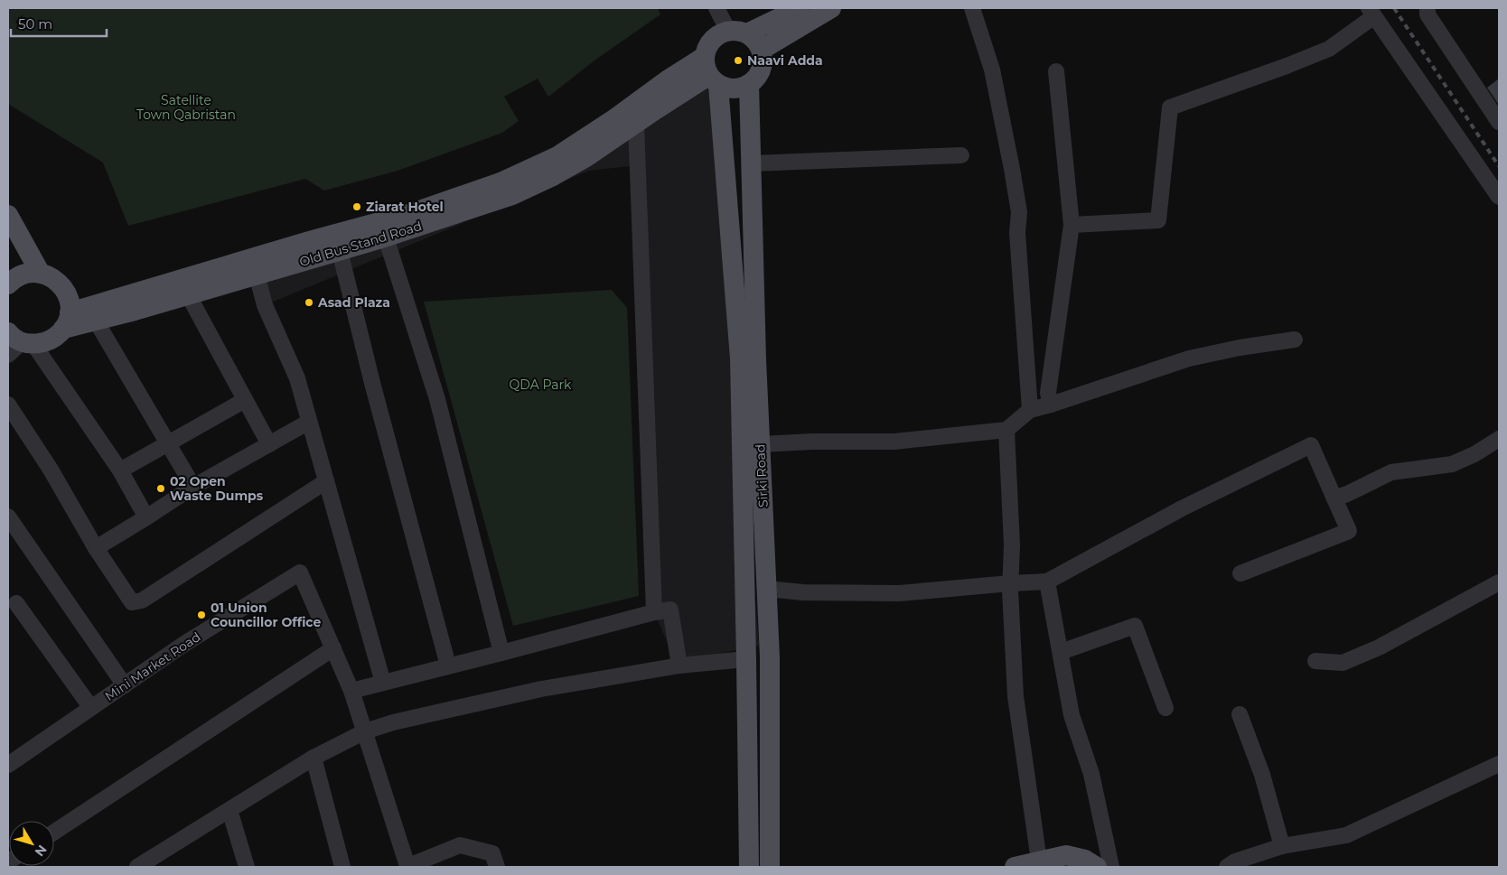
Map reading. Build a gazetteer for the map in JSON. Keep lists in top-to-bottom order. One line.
{"streets":{"main road":["Old Bus Stand Road","Sirki Road"],"street":["Mini Market Road"]},"crossings":[["Old Bus Stand Road","Sirki Road"]],"parks":["Satellite Town Qabristan","QDA Park"],"places":["Naavi Adda","Ziarat Hotel","Asad Plaza","02 Open Waste Dumps","01 Union Councillor Office"],"scale_bar":"50 m","north":"bottom right"}
